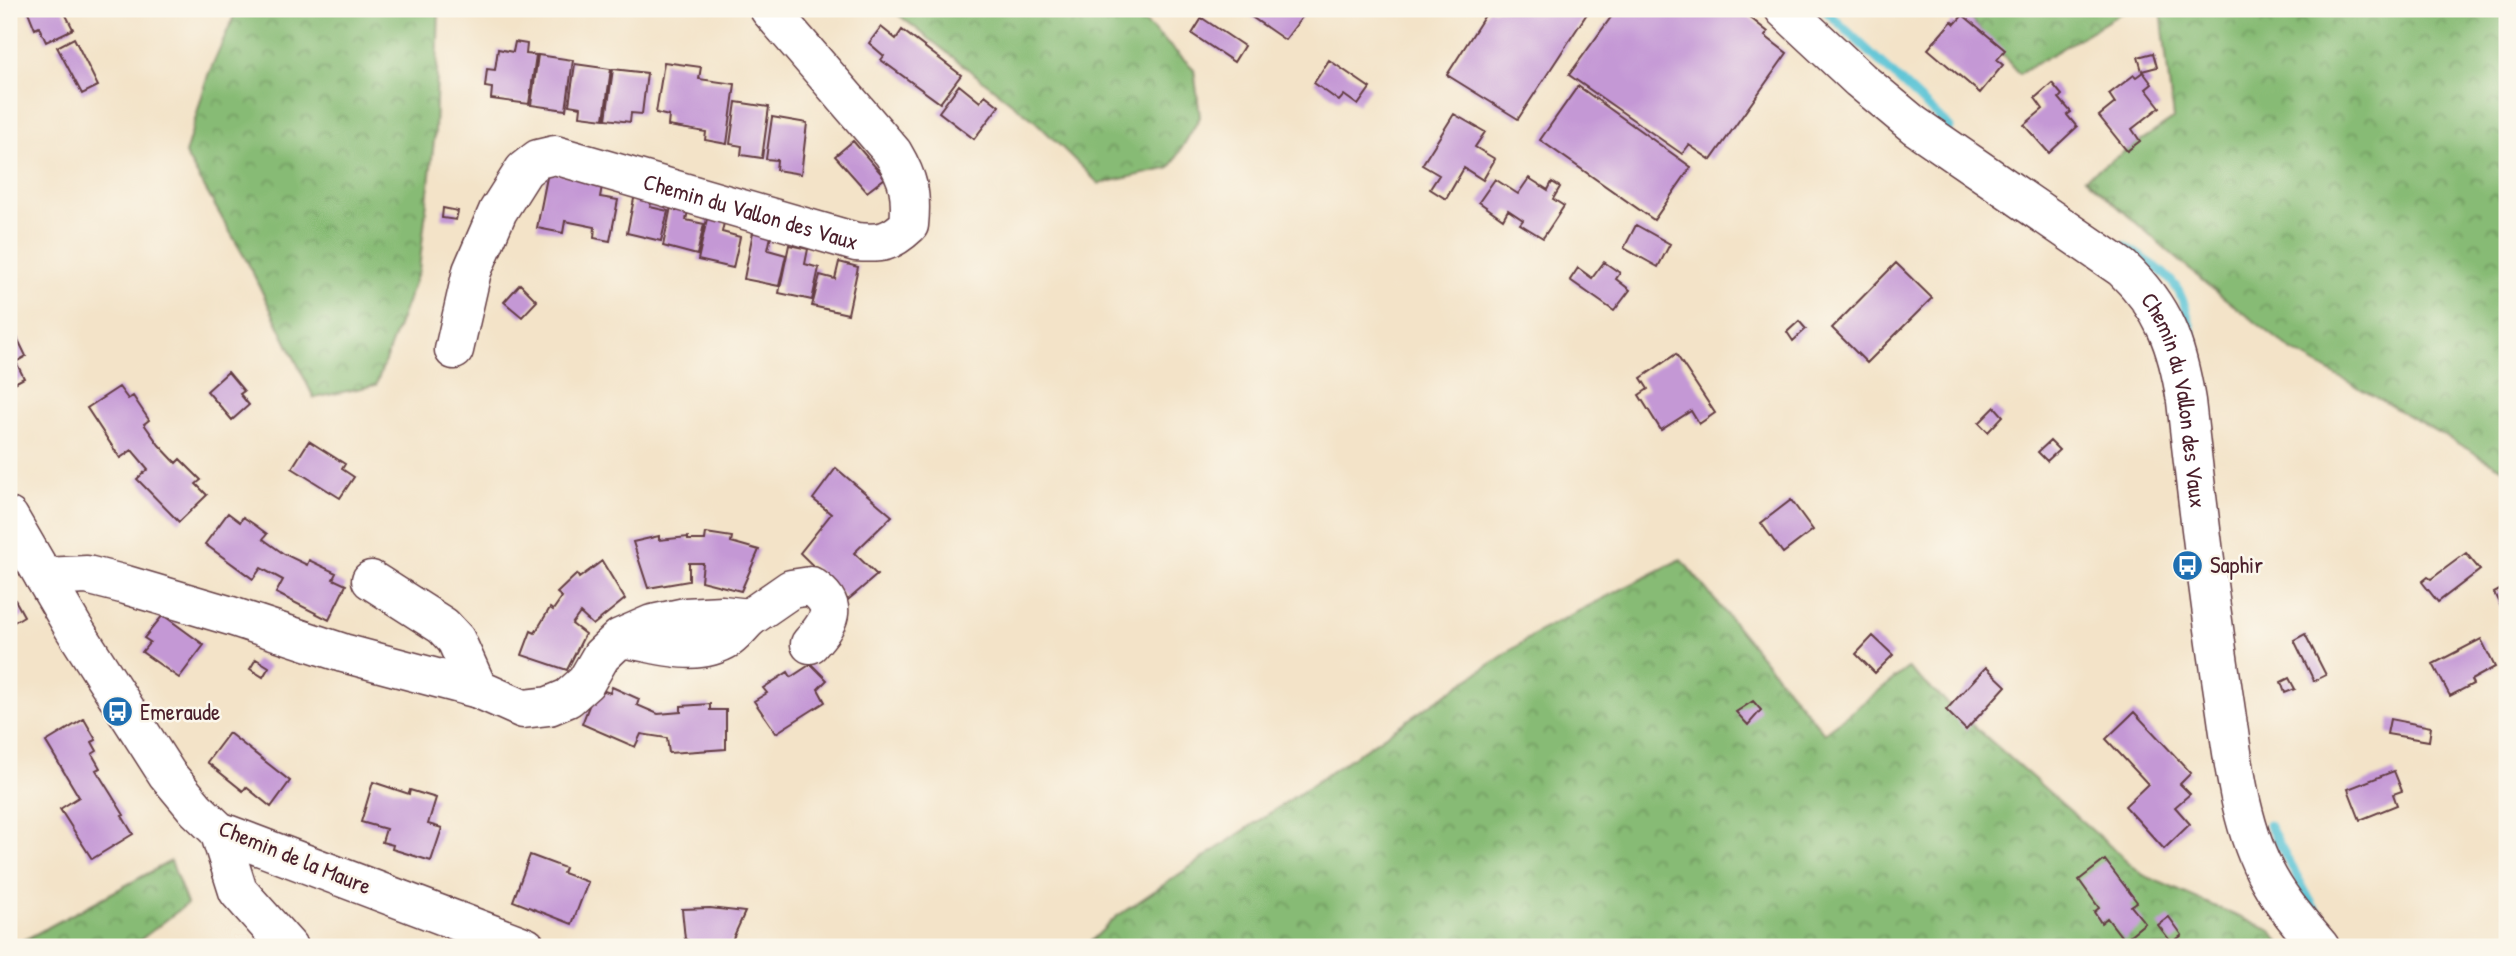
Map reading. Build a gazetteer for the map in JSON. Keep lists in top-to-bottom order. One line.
{"streets":{"street":["Chemin du Vallon des Vaux","Chemin de la Maure"]},"places":{"bus stop":["Saphir","Emeraude"]}}
